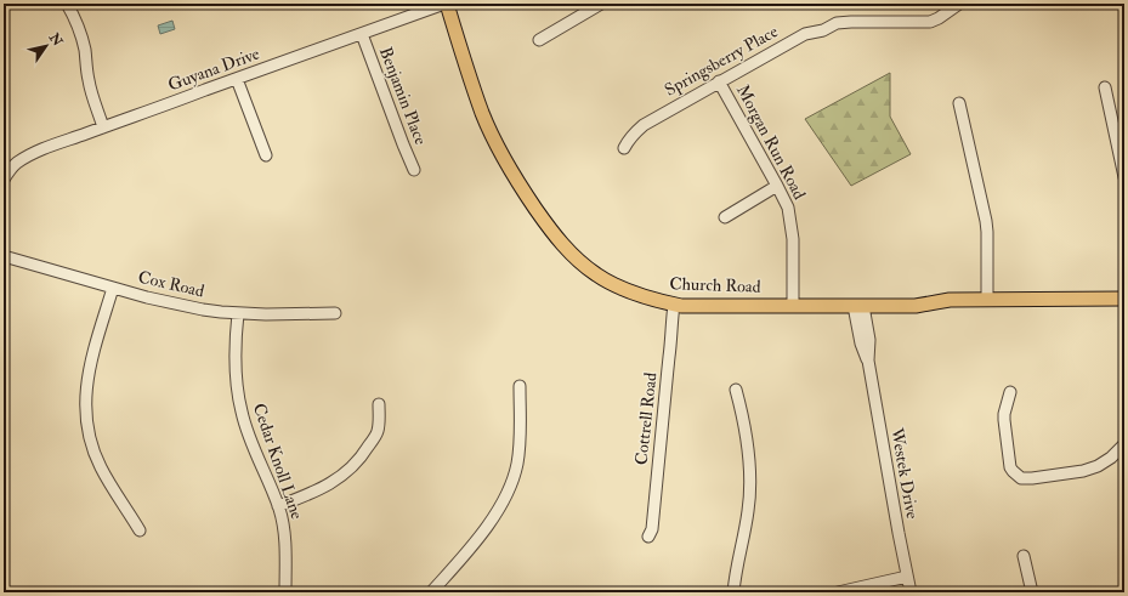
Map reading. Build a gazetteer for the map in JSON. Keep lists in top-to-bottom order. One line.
{"streets":{"main road":["Church Road"],"street":["Springsberry Place","Guyana Drive","Benjamin Place","Morgan Run Road","Cox Road","Cottrell Road","Cedar Knoll Lane","Westek Drive"]},"crossings":[["Springsberry Place","Morgan Run Road"],["Guyana Drive","Benjamin Place"],["Guyana Drive","Church Road"],["Morgan Run Road","Church Road"],["Cox Road","Cedar Knoll Lane"],["Church Road","Cottrell Road"],["Church Road","Westek Drive"]],"north":"top right"}
